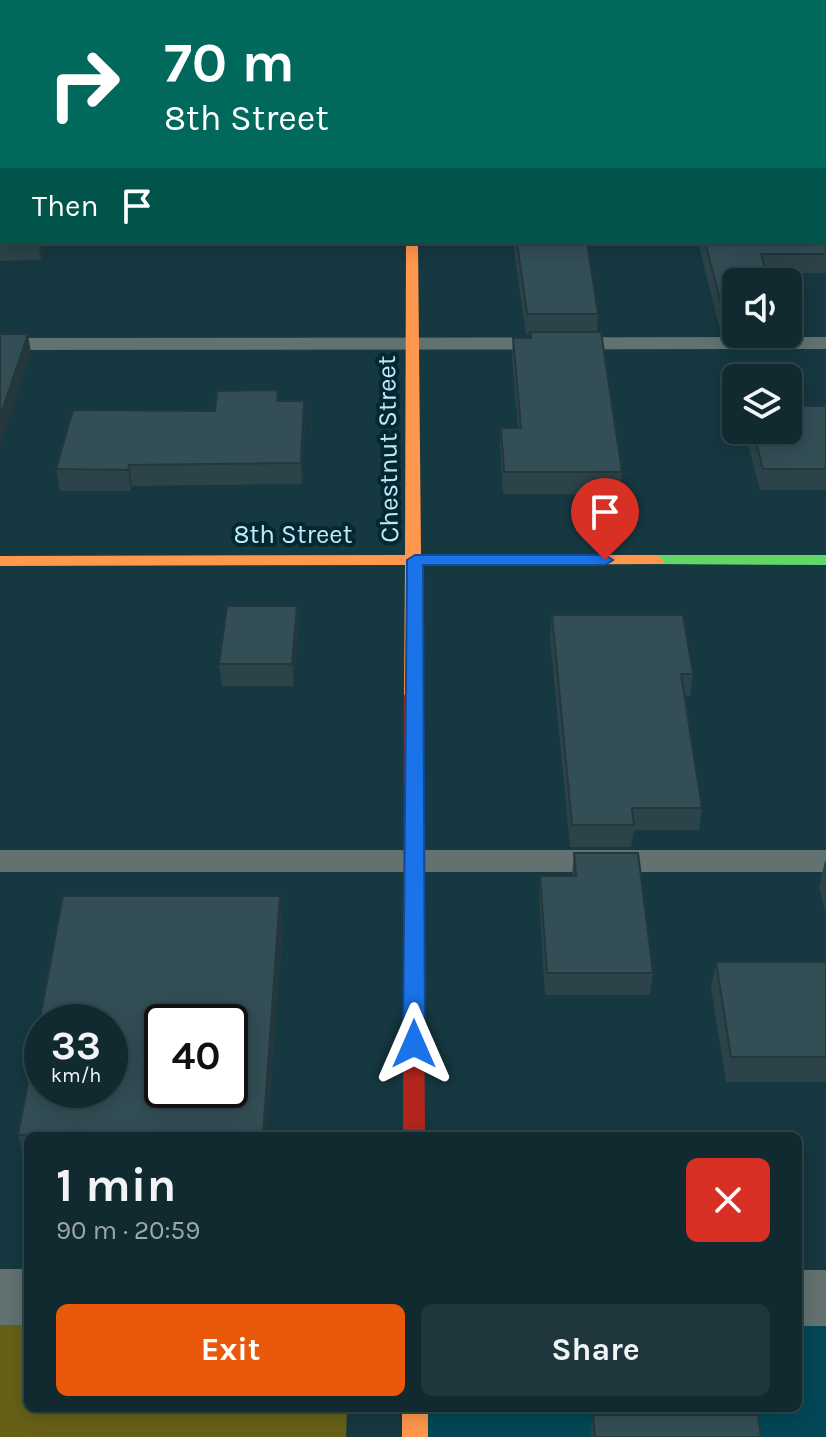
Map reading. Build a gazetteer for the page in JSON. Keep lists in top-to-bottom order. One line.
{"streets":{"street":["Chestnut Street","8th Street"]},"crossings":[["Chestnut Street","8th Street"]],"page":{"turn":["70 m","8th Street"],"then":"Then","speed":"33 km/h","limit":"40","heading":["1 min","90 m · 20:59"],"buttons":["Exit","Share"]}}
